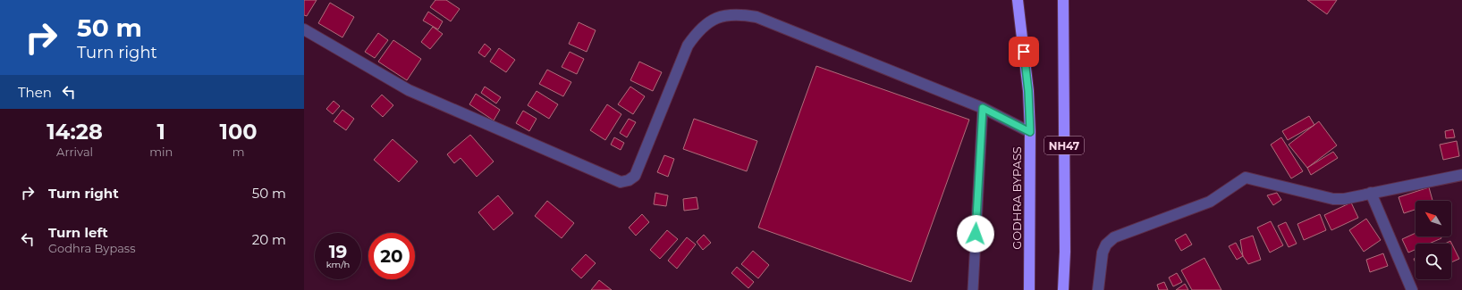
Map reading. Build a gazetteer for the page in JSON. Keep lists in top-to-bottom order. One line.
{"streets":{"highway":["NH47","GODHRA BYPASS"]},"north":"top left","page":{"turn":["50 m","Turn right"],"then":"Then","eta":["14:28","Arrival","1","min","100","m"],"list":[{"name":"Turn right","value":"50 m"},{"name":"Turn left","note":"Godhra Bypass","value":"20 m"}],"speed":"19 km/h","limit":"20"}}
